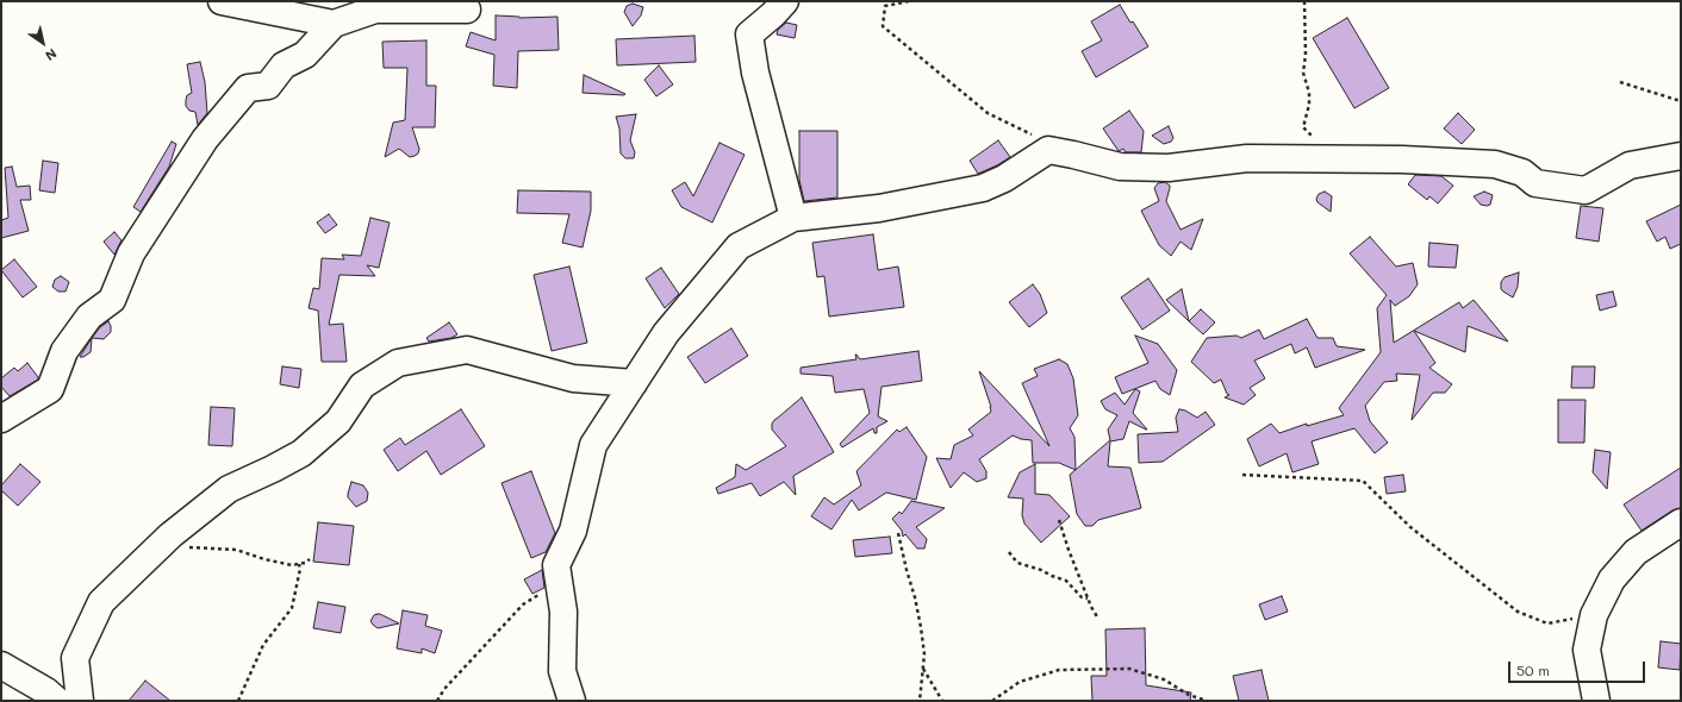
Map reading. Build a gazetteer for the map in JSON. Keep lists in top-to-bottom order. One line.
{"scale_bar":"50 m","north":"bottom right"}
